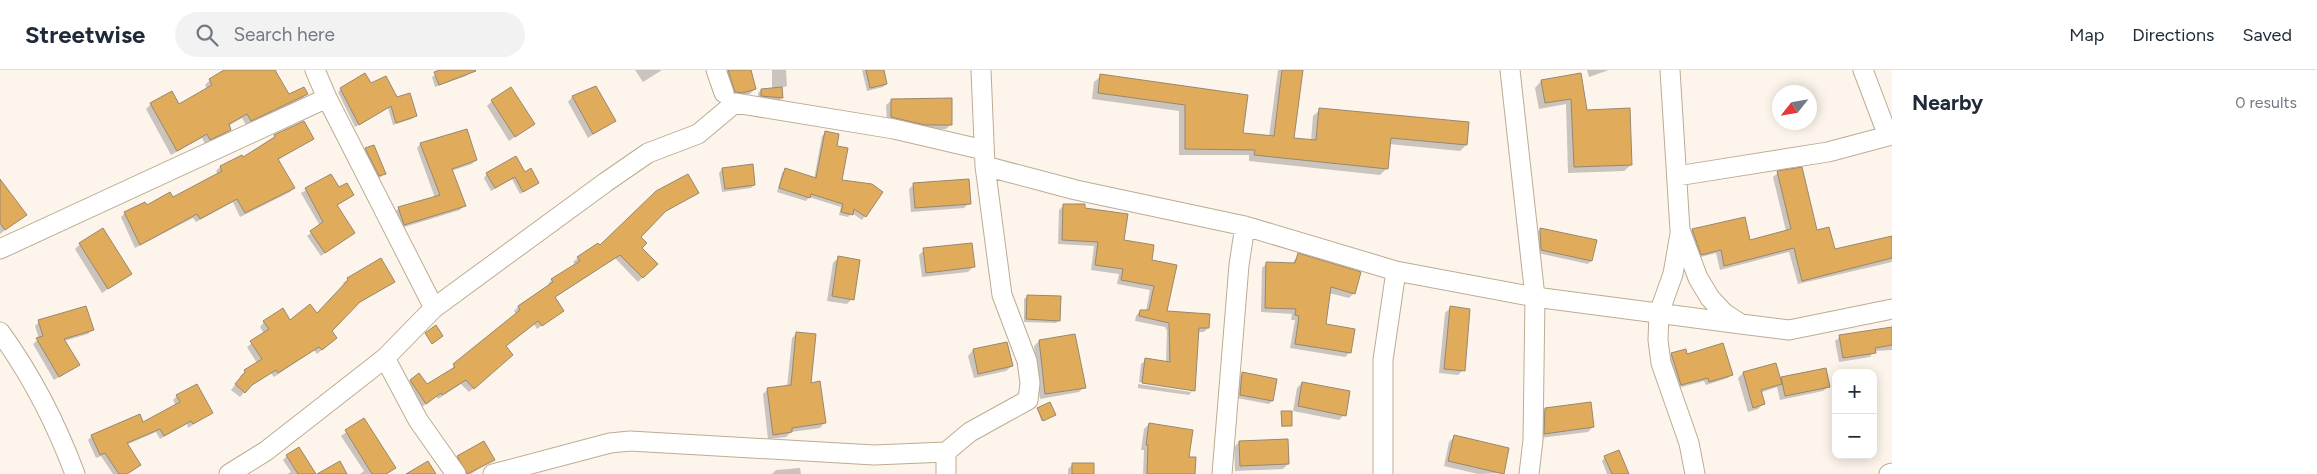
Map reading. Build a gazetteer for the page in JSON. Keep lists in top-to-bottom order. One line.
{"north":"bottom left","page":{"header":"Streetwise","search":"Search here","nav":["Map","Directions","Saved"],"heading":["Nearby","0 results"],"map_buttons":["+","−"]}}
